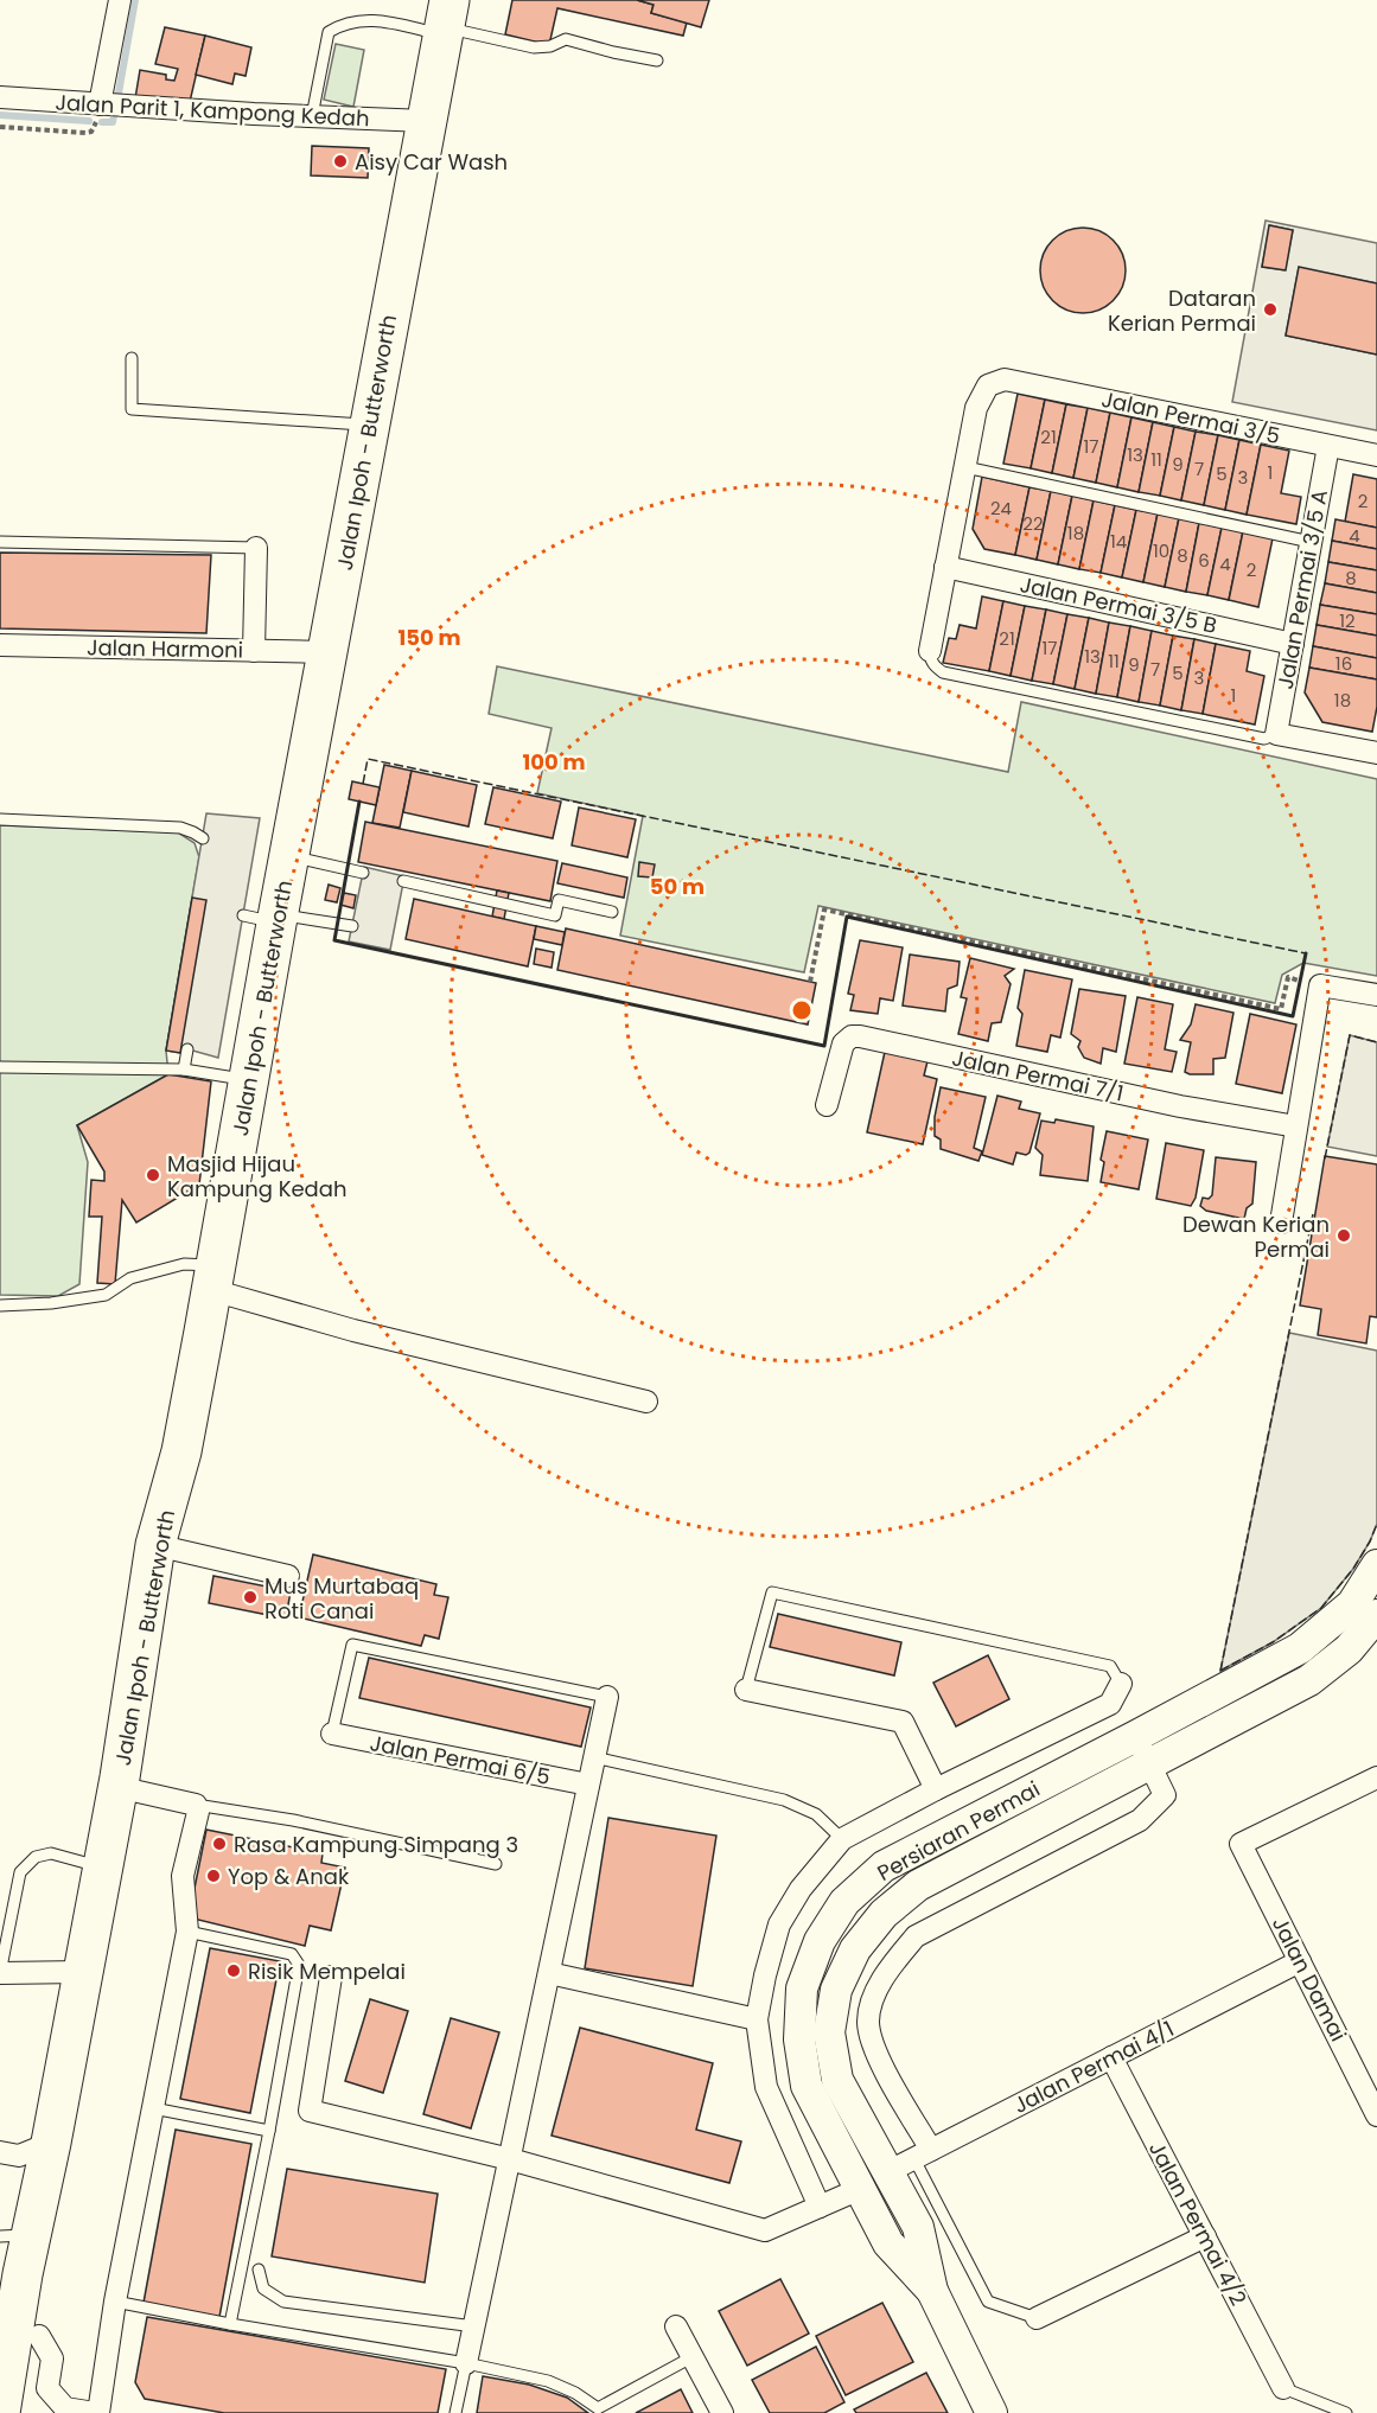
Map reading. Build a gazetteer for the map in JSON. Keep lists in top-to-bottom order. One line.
{"streets":{"highway":["Jalan Ipoh - Butterworth"],"street":["Jalan Parit 1, Kampong Kedah","Jalan Permai 3/5","Jalan Permai 3/5 A","Jalan Permai 3/5 B","Jalan Harmoni","Jalan Permai 7/1","Jalan Permai 6/5","Persiaran Permai","Jalan Damai","Jalan Permai 4/1","Jalan Permai 4/2"]},"crossings":[["Jalan Parit 1, Kampong Kedah","Jalan Ipoh - Butterworth"],["Jalan Permai 3/5","Jalan Permai 3/5 A"],["Jalan Ipoh - Butterworth","Jalan Harmoni"],["Jalan Permai 3/5 A","Jalan Permai 3/5 B"],["Persiaran Permai","Jalan Permai 4/1"],["Jalan Damai","Jalan Permai 4/1"],["Jalan Permai 4/1","Jalan Permai 4/2"]],"places":["Aisy Car Wash","Dataran Kerian Permai","Masjid Hijau Kampung Kedah","Dewan Kerian Permai","Mus Murtabaq Roti Canai","Rasa Kampung Simpang 3","Yop & Anak","Risik Mempelai"],"house_numbers":["21","17","13","11","9","7","1","5","3","2","24","22","18","4","14","10","8","6","4","2","8","12","21","17","13","11","16","9","7","5","3","1","18"],"rings":["150 m","100 m","50 m"]}
